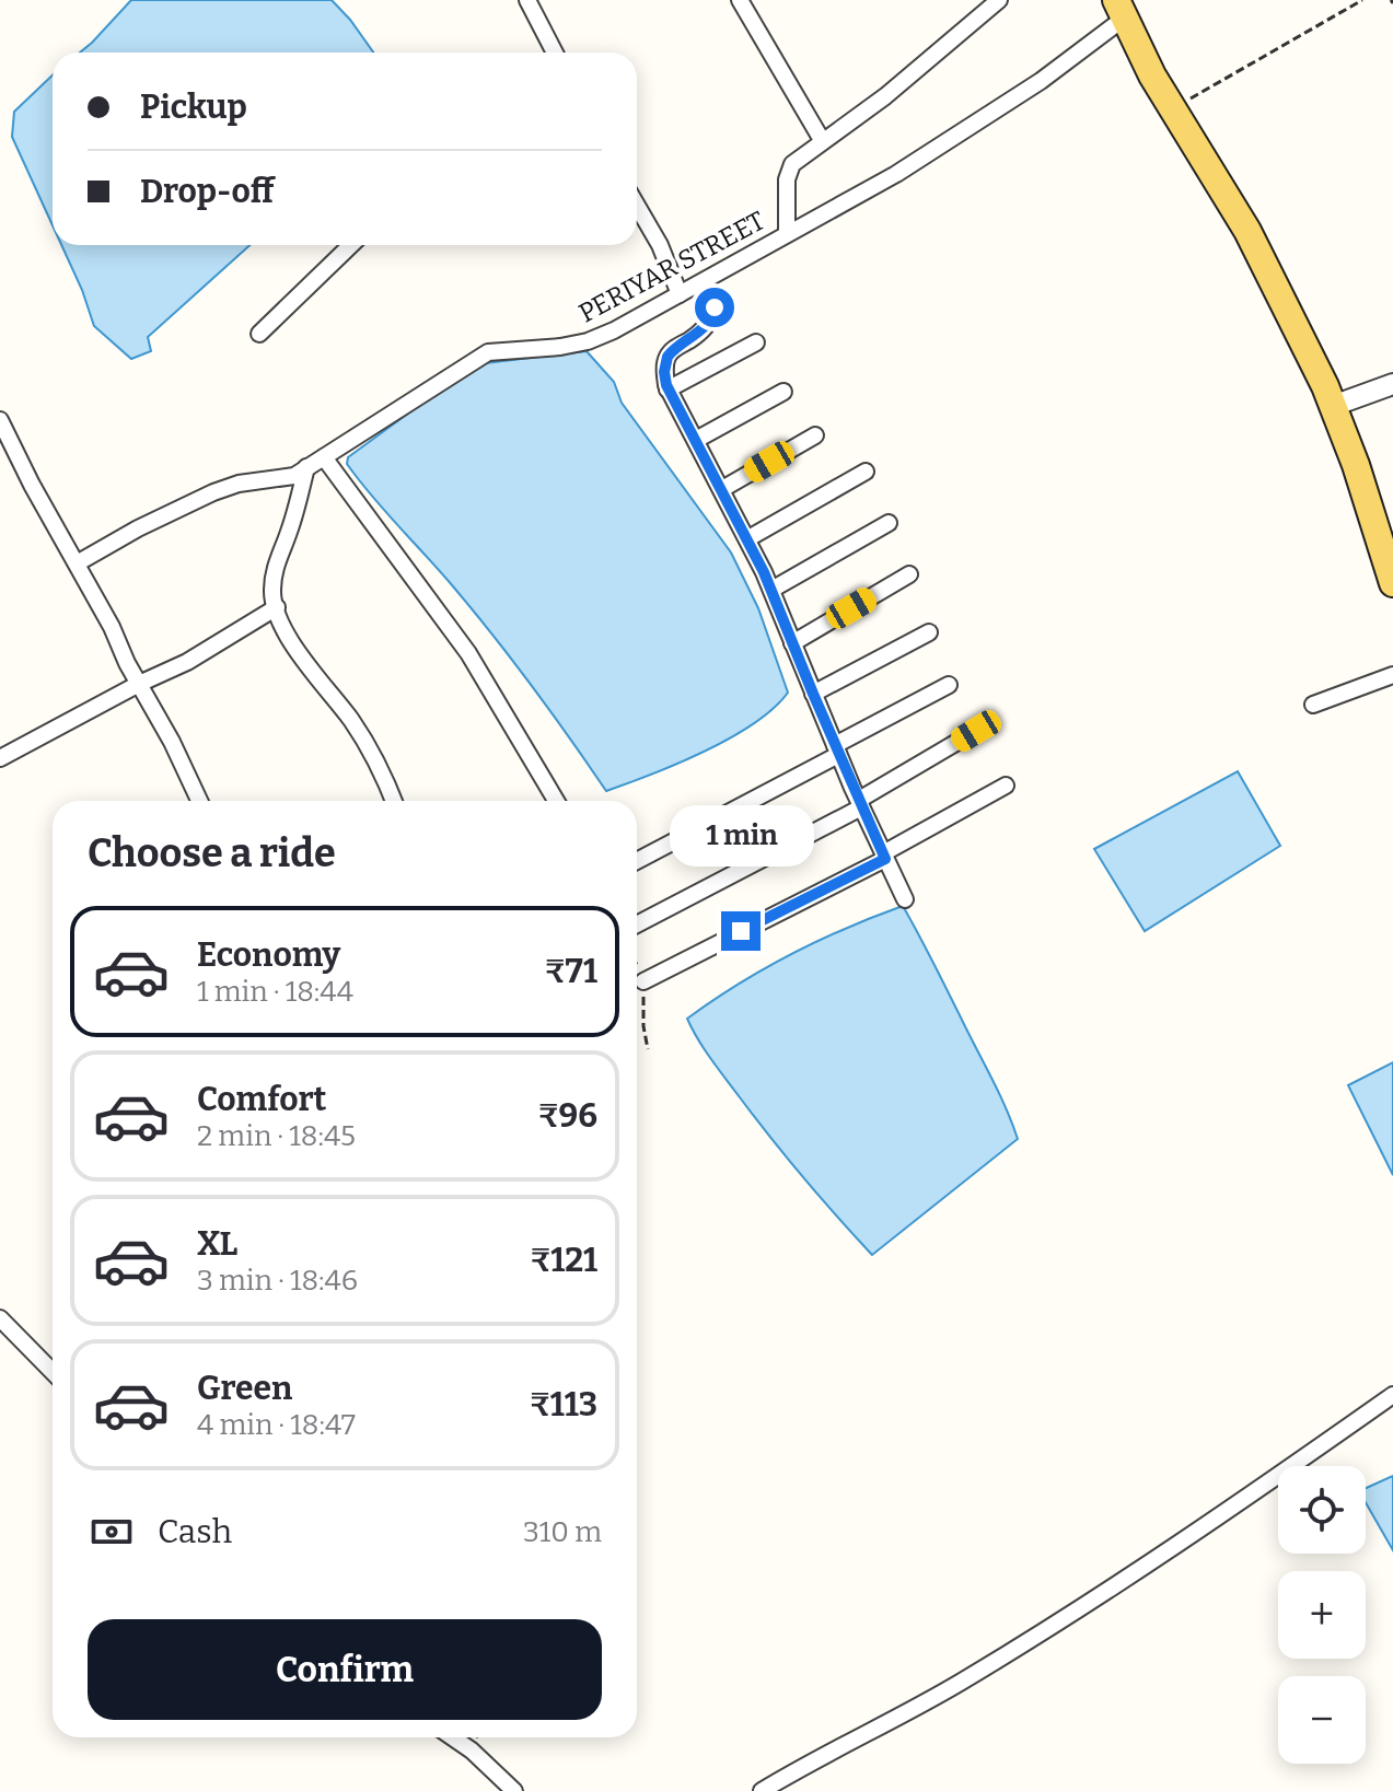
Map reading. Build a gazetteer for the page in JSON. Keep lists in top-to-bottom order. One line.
{"streets":{"street":["PERIYAR STREET"]},"page":{"banner":["Pickup","Drop-off"],"heading":"Choose a ride","bubble":"1 min","list":[{"name":"Economy","note":"1 min · 18:44","value":"₹71"},{"name":"Comfort","note":"2 min · 18:45","value":"₹96"},{"name":"XL","note":"3 min · 18:46","value":"₹121"},{"name":"Green","note":"4 min · 18:47","value":"₹113"}],"map_buttons":["+","−"],"pay":["Cash","310 m"],"buttons":"Confirm"}}
